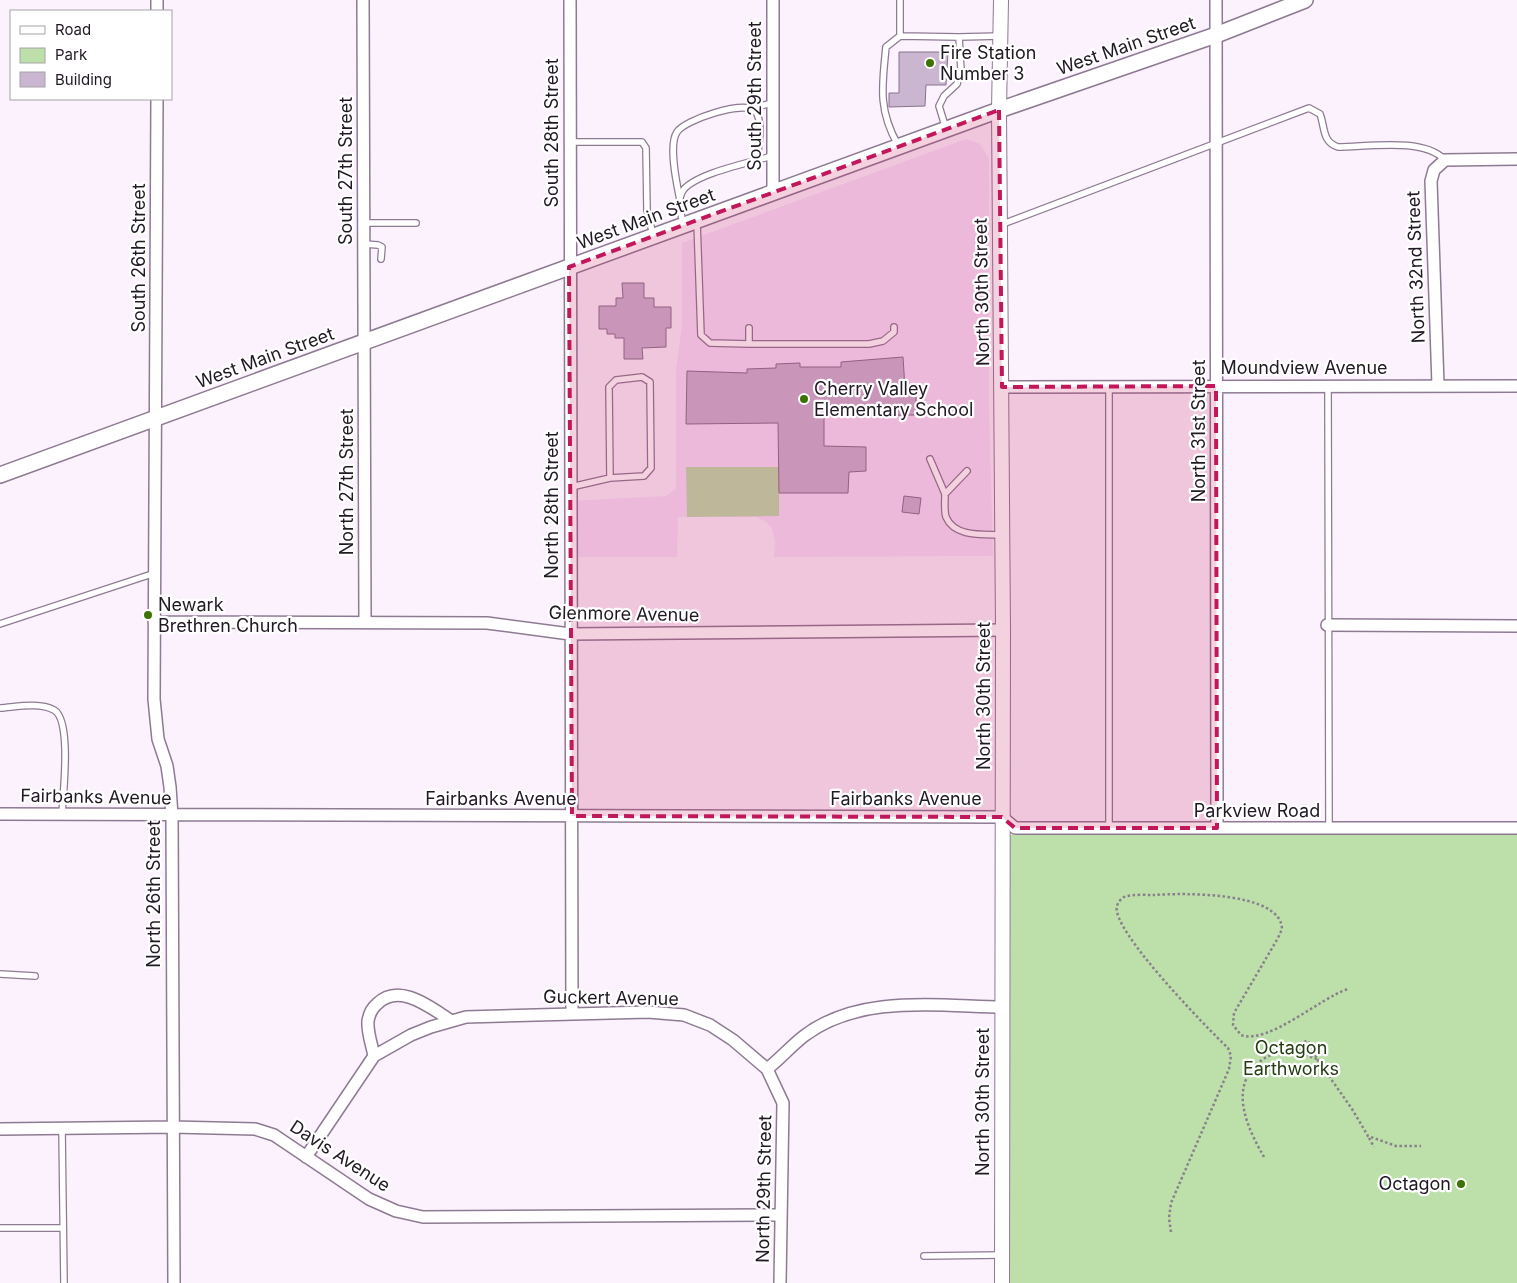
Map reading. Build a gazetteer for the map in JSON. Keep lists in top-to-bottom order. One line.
{"streets":{"main road":["West Main Street"],"street":["South 29th Street","South 28th Street","South 27th Street","South 26th Street","North 32nd Street","North 30th Street","Moundview Avenue","North 31st Street","North 27th Street","North 28th Street","Glenmore Avenue","Fairbanks Avenue","Parkview Road","North 26th Street","Guckert Avenue","Davis Avenue","North 29th Street"]},"crossings":[["West Main Street","South 29th Street"],["West Main Street","South 28th Street"],["West Main Street","South 27th Street"],["West Main Street","South 26th Street"],["West Main Street","North 30th Street"],["West Main Street","North 31st Street"],["West Main Street","North 27th Street"],["West Main Street","North 28th Street"],["West Main Street","North 26th Street"],["South 28th Street","North 28th Street"],["South 27th Street","North 27th Street"],["South 26th Street","North 26th Street"],["North 32nd Street","Moundview Avenue"],["North 30th Street","Moundview Avenue"],["North 30th Street","Glenmore Avenue"],["North 30th Street","Fairbanks Avenue"],["North 30th Street","Parkview Road"],["Moundview Avenue","North 31st Street"],["North 31st Street","Parkview Road"],["North 27th Street","Glenmore Avenue"],["North 28th Street","Glenmore Avenue"],["North 28th Street","Fairbanks Avenue"],["North 28th Street","Guckert Avenue"],["Glenmore Avenue","North 26th Street"],["Fairbanks Avenue","Parkview Road"],["Fairbanks Avenue","North 26th Street"],["North 26th Street","Davis Avenue"],["Guckert Avenue","Davis Avenue"],["Guckert Avenue","North 29th Street"],["Davis Avenue","North 29th Street"]],"parks":["Octagon Earthworks"],"places":["Fire Station Number 3","Cherry Valley Elementary School","Newark Brethren Church","Octagon"],"legend":["Road","Park","Building"]}
